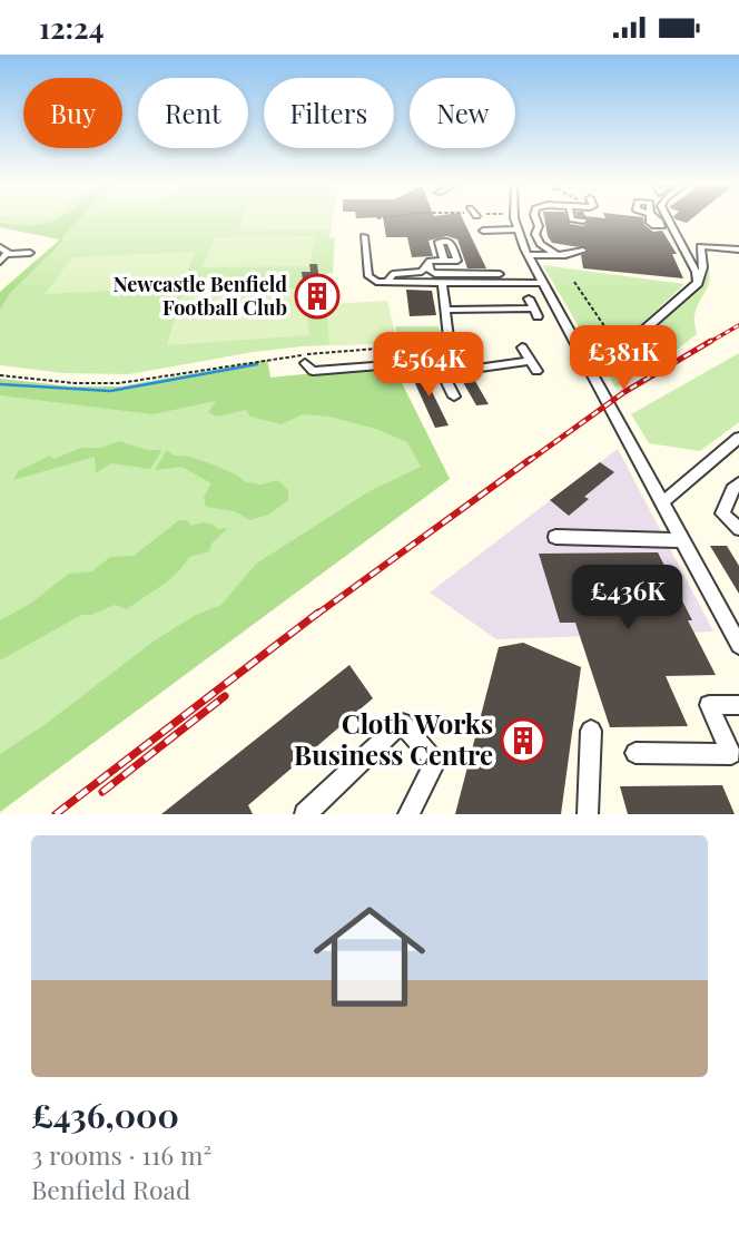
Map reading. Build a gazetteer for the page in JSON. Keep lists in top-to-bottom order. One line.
{"places":{"building":["Newcastle Benfield Football Club","Cloth Works Business Centre"]},"page":{"status":"12:24","chip":["Buy","Rent","Filters","New"],"price":["£381K","£564K","£436K"],"list":[{"name":"£436,000","note":"3 rooms · 116 m² · Benfield Road"}]}}
